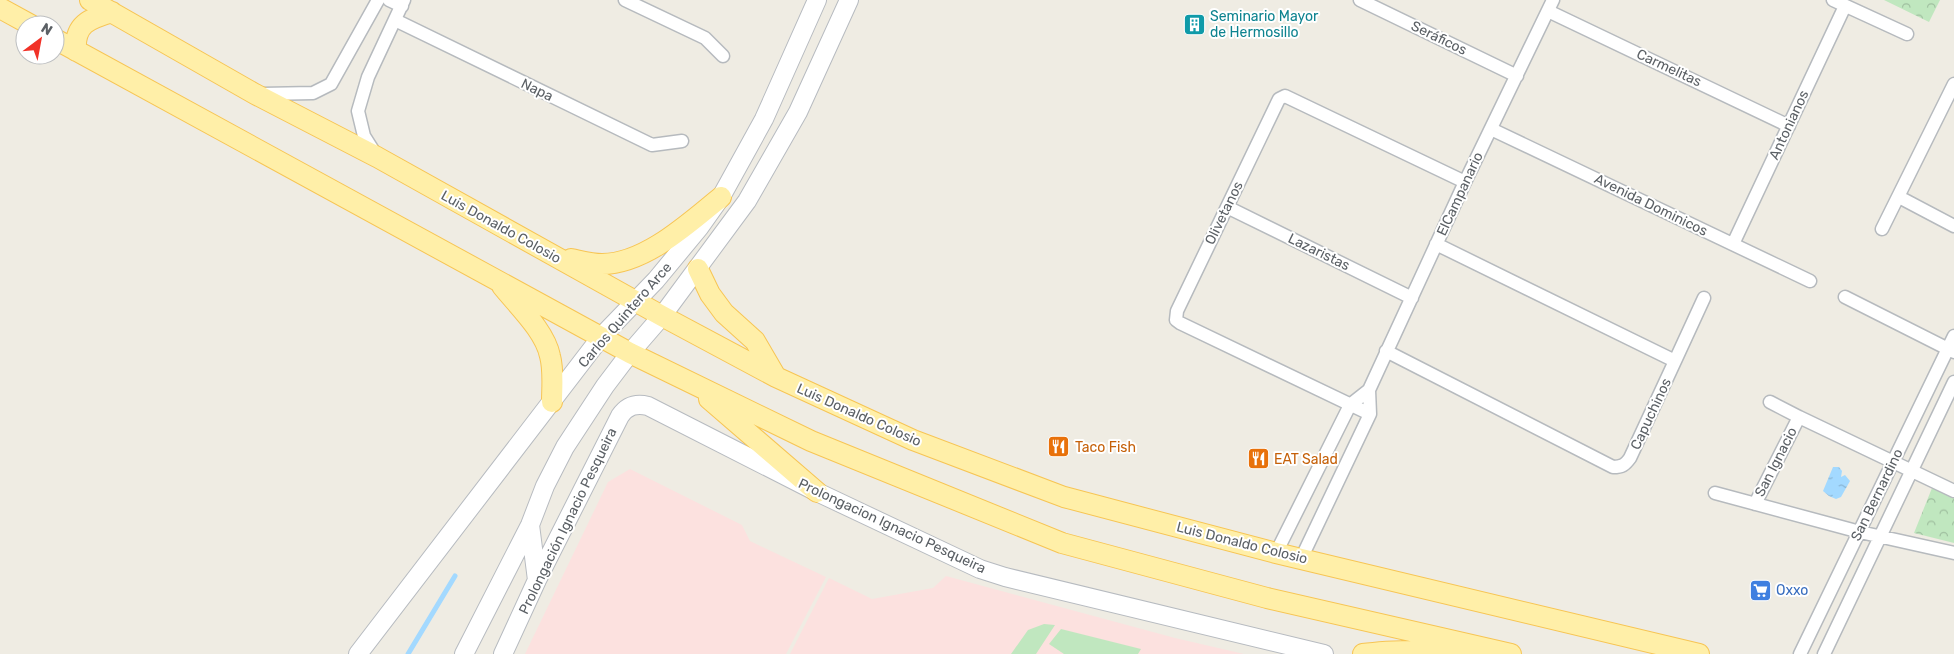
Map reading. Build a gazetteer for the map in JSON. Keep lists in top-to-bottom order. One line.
{"streets":{"main road":["Luis Donaldo Colosio","Carlos Quintero Arce","Prolongación Ignacio Pesqueira","Prolongacion Ignacio Pesqueira"],"street":["Seráficos","Carmelitas","Napa","Antonianos","ElCampanario","Avenida Dominicos","Olivetanos","Lazaristas","Capuchinos","San Ignacio","San Bernardino"]},"crossings":[["Seráficos","ElCampanario"],["Carmelitas","Antonianos"],["Carmelitas","ElCampanario"],["Antonianos","Avenida Dominicos"],["ElCampanario","Avenida Dominicos"],["ElCampanario","Olivetanos"],["ElCampanario","Luis Donaldo Colosio"],["ElCampanario","Lazaristas"],["ElCampanario","Capuchinos"],["Olivetanos","Lazaristas"],["Luis Donaldo Colosio","Carlos Quintero Arce"],["San Ignacio","San Bernardino"],["Prolongación Ignacio Pesqueira","Prolongacion Ignacio Pesqueira"]],"places":{"building":["Seminario Mayor de Hermosillo"],"restaurant":["Taco Fish","EAT Salad"],"supermarket":["Oxxo"]},"north":"top right"}
